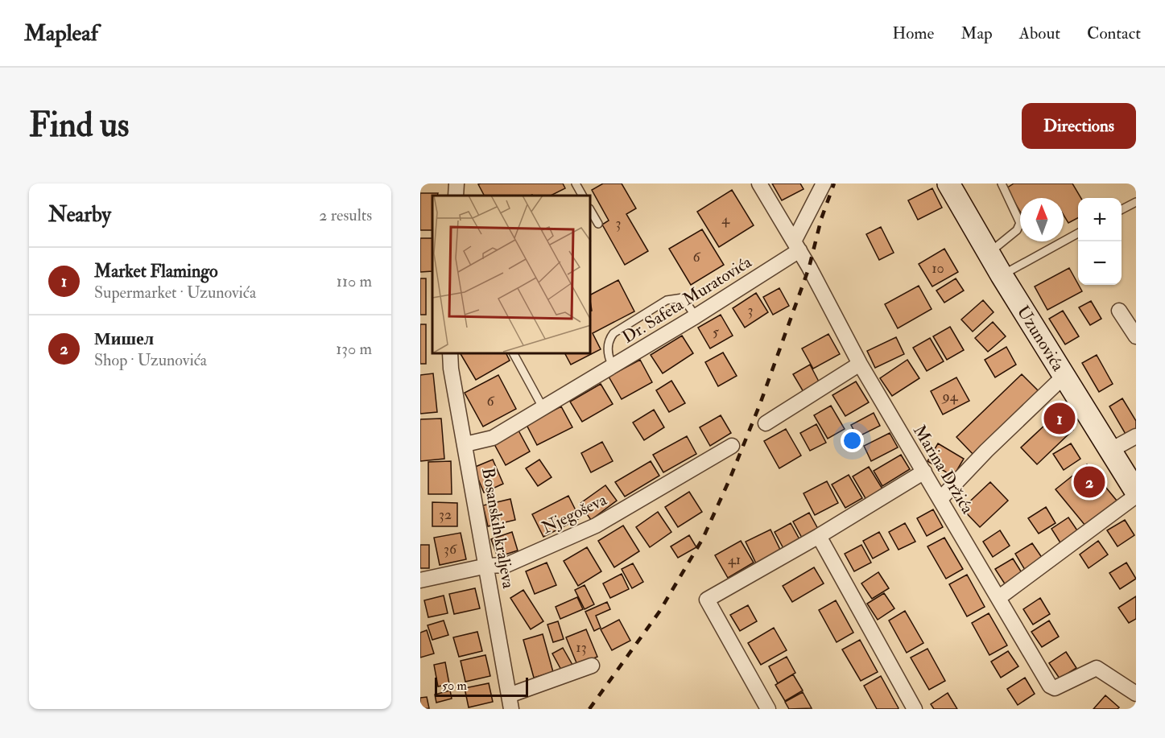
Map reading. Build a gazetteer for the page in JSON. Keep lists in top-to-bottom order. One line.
{"streets":{"main road":["Uzunovića"],"street":["Dr. Safeta Muratovića","Marina Držića","Njegoševa","Bosanskih kraljeva"]},"crossings":[["Dr. Safeta Muratovića","Marina Držića"],["Dr. Safeta Muratovića","Bosanskih kraljeva"],["Njegoševa","Bosanskih kraljeva"]],"house_numbers":["4","3","6","10","3","5","94","6","32","36","41","13"],"scale_bar":"50 m","north":"top","page":{"header":"Mapleaf","nav":["Home","Map","About","Contact"],"buttons":"Directions","title":"Find us","heading":["Nearby","2 results"],"map_buttons":["+","−"],"list":[{"mark":"1","name":"Market Flamingo","note":"Supermarket · Uzunovića","value":"110 m"},{"mark":"2","name":"Мишел","note":"Shop · Uzunovića","value":"130 m"}],"pins":["1","2"],"scale":"50 m"}}
